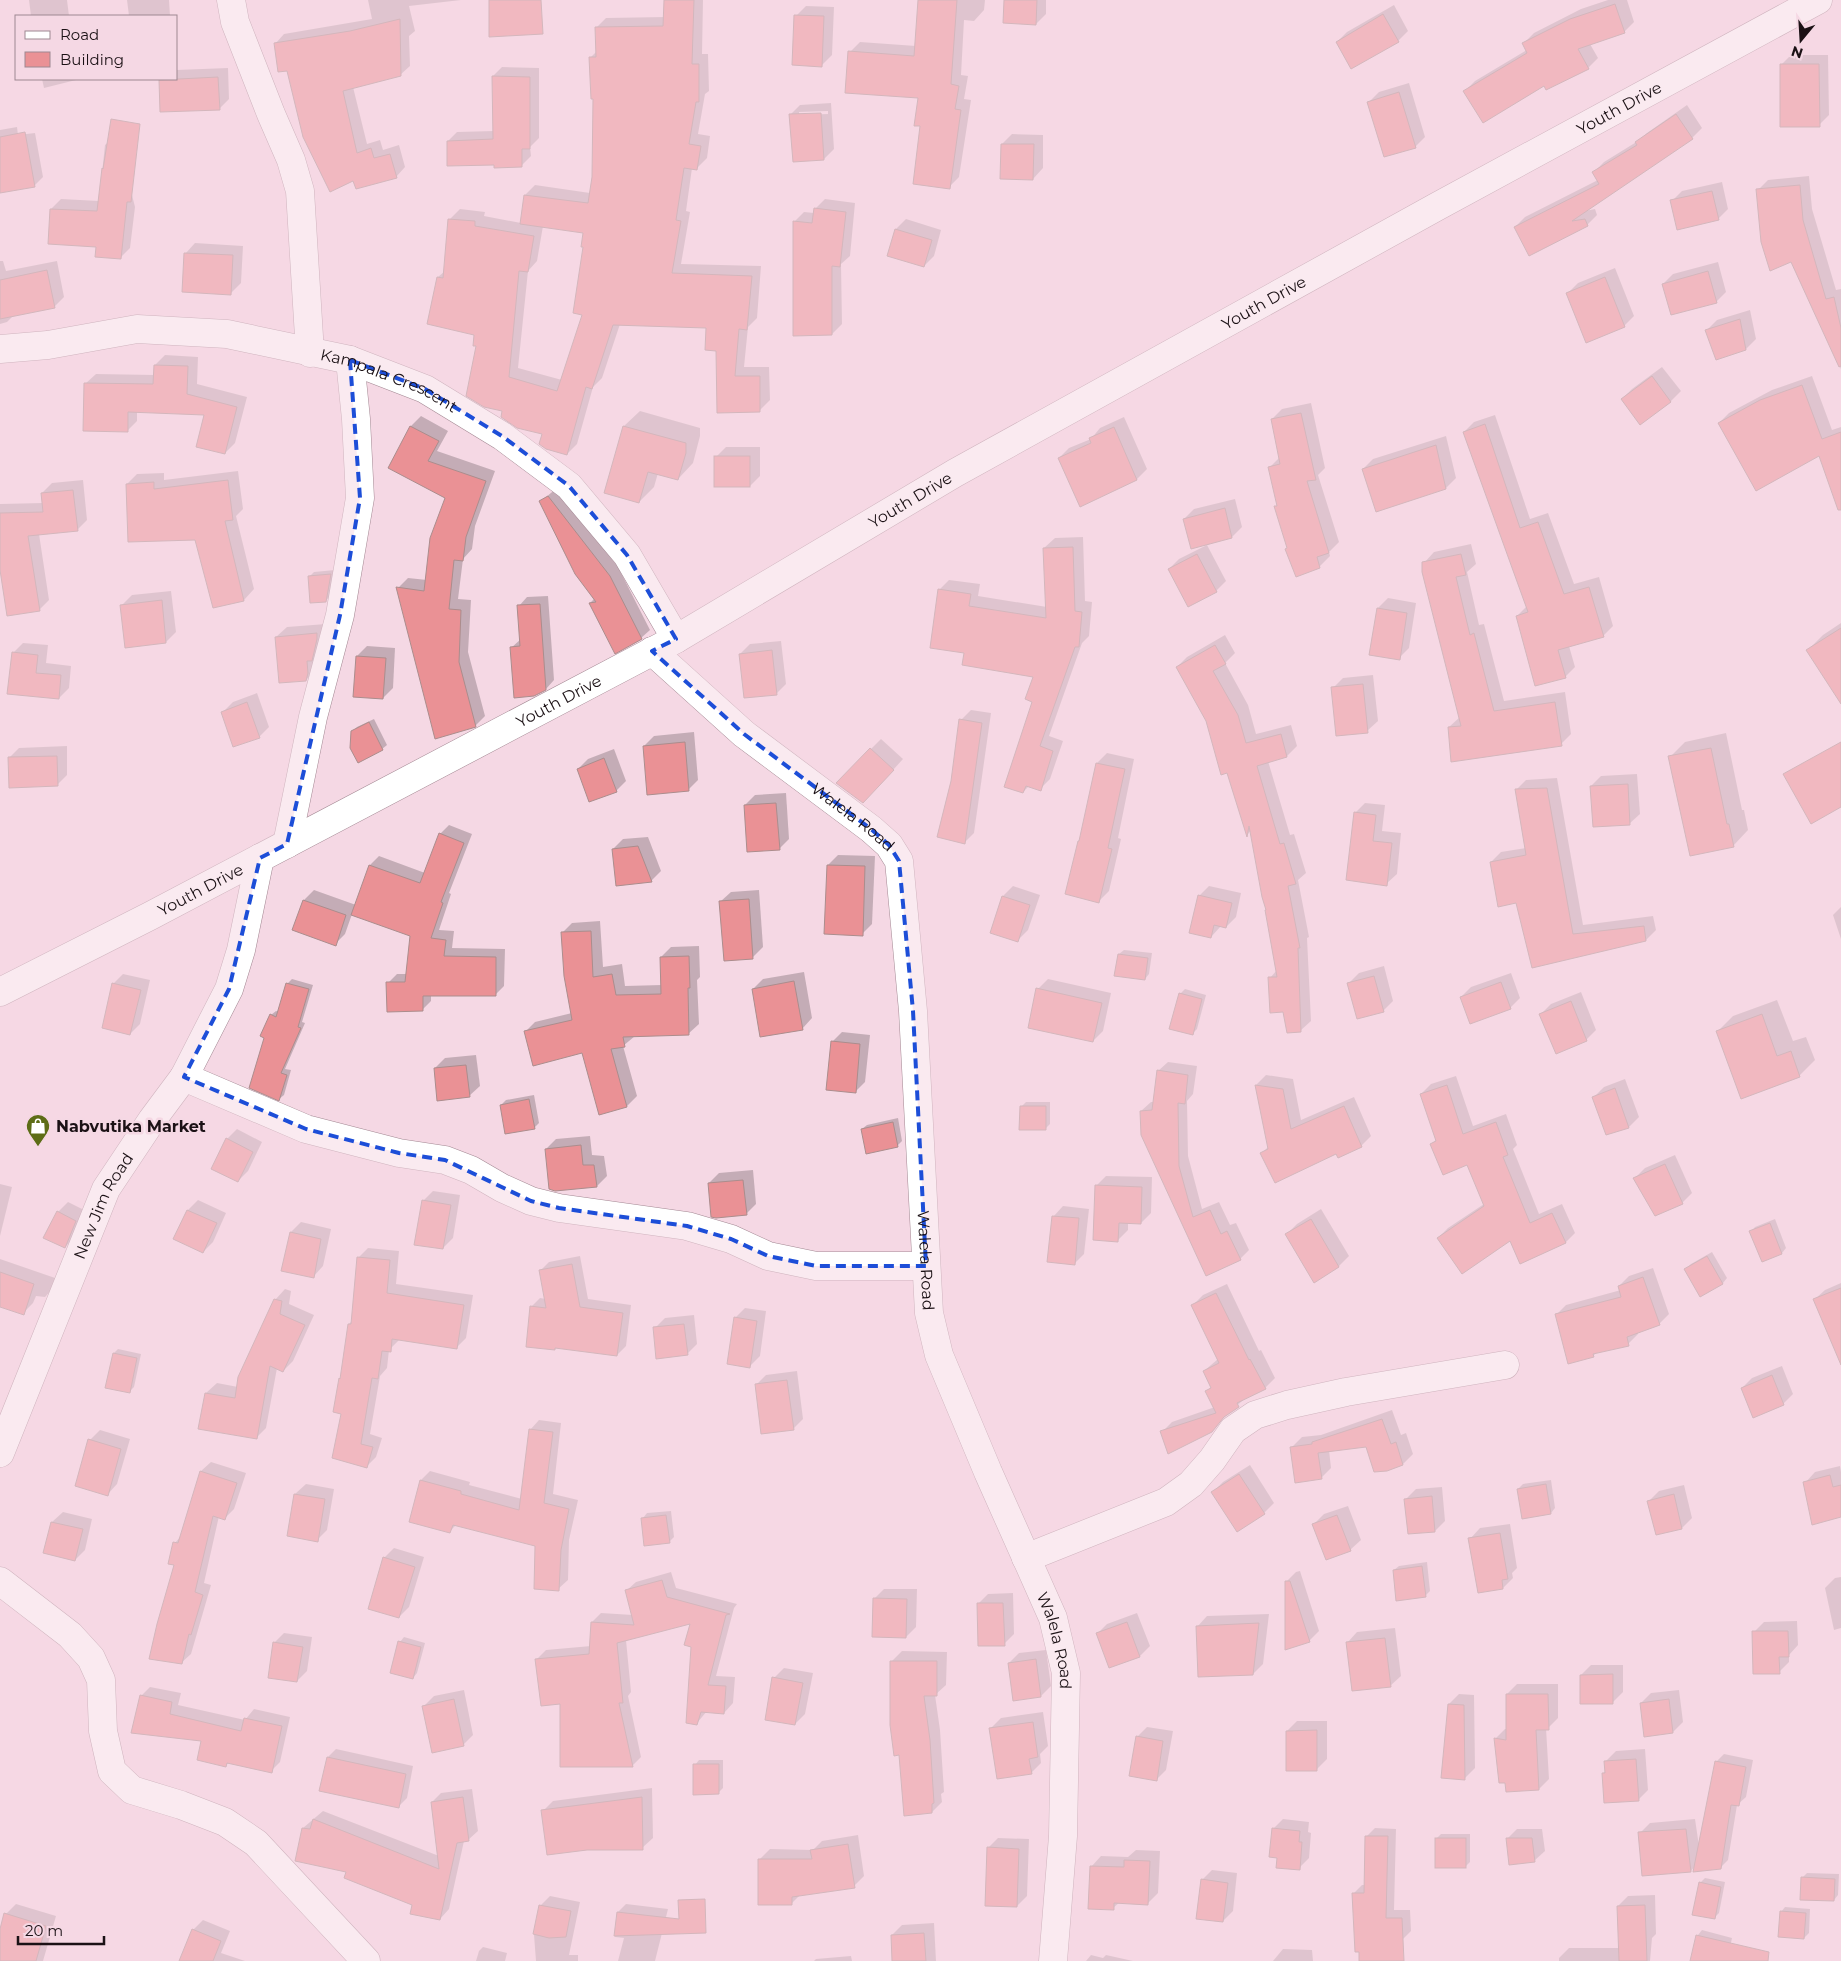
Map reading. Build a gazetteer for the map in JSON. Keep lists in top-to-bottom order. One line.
{"streets":{"street":["Youth Drive","Kampala Crescent","Walela Road","New Jim Road"]},"crossings":[["Youth Drive","Kampala Crescent"],["Youth Drive","Walela Road"],["Youth Drive","New Jim Road"]],"places":{"shop":["Nabvutika Market"]},"legend":["Road","Building"],"scale_bar":"20 m","north":"bottom"}
